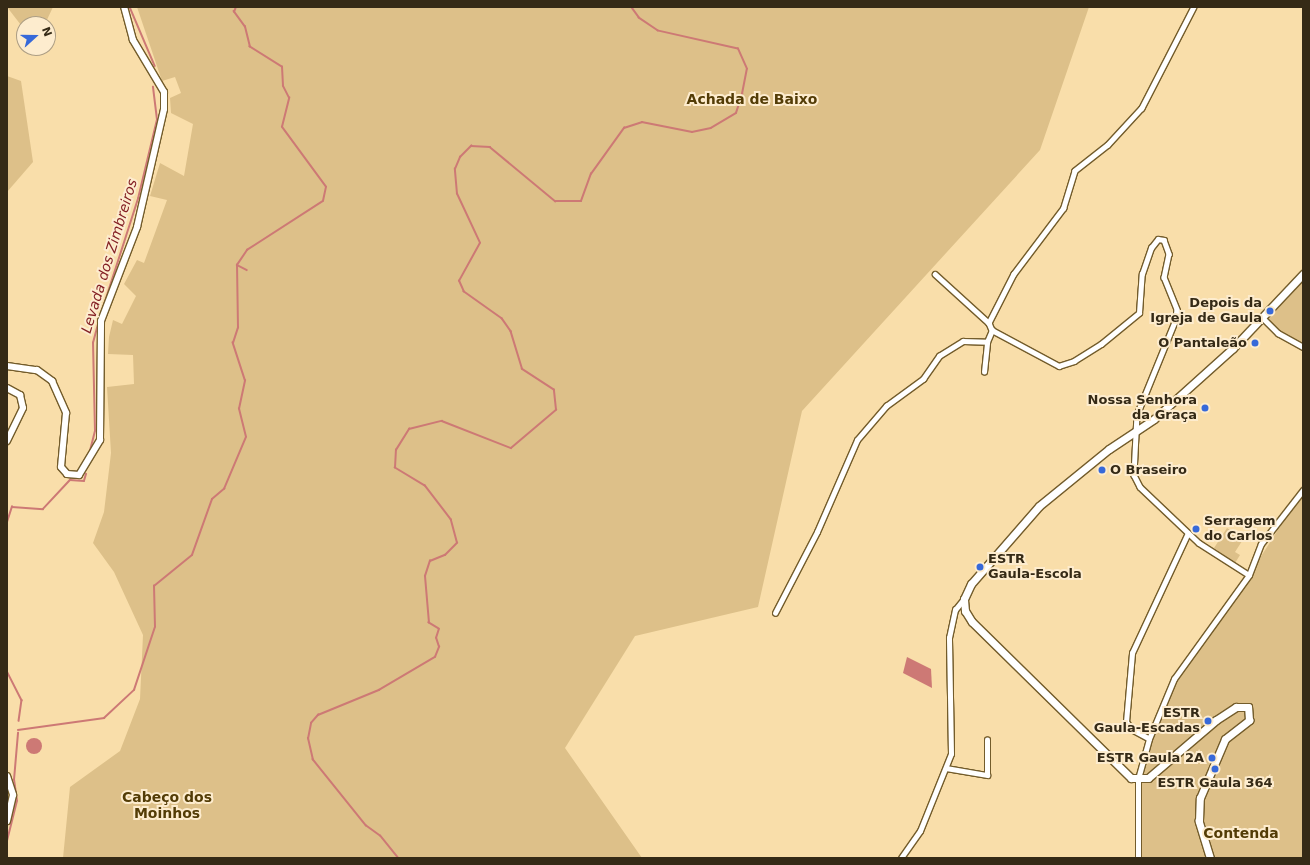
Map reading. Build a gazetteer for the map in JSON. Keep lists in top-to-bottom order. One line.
{"districts":["Achada de Baixo","Cabeço dos Moinhos","Contenda"],"water":["Levada dos Zimbreiros"],"places":["Depois da Igreja de Gaula","O Pantaleão","Nossa Senhora da Graça","O Braseiro","Serragem do Carlos","ESTR Gaula-Escola","ESTR Gaula-Escadas","ESTR Gaula 2A","ESTR Gaula 364"],"north":"right"}
